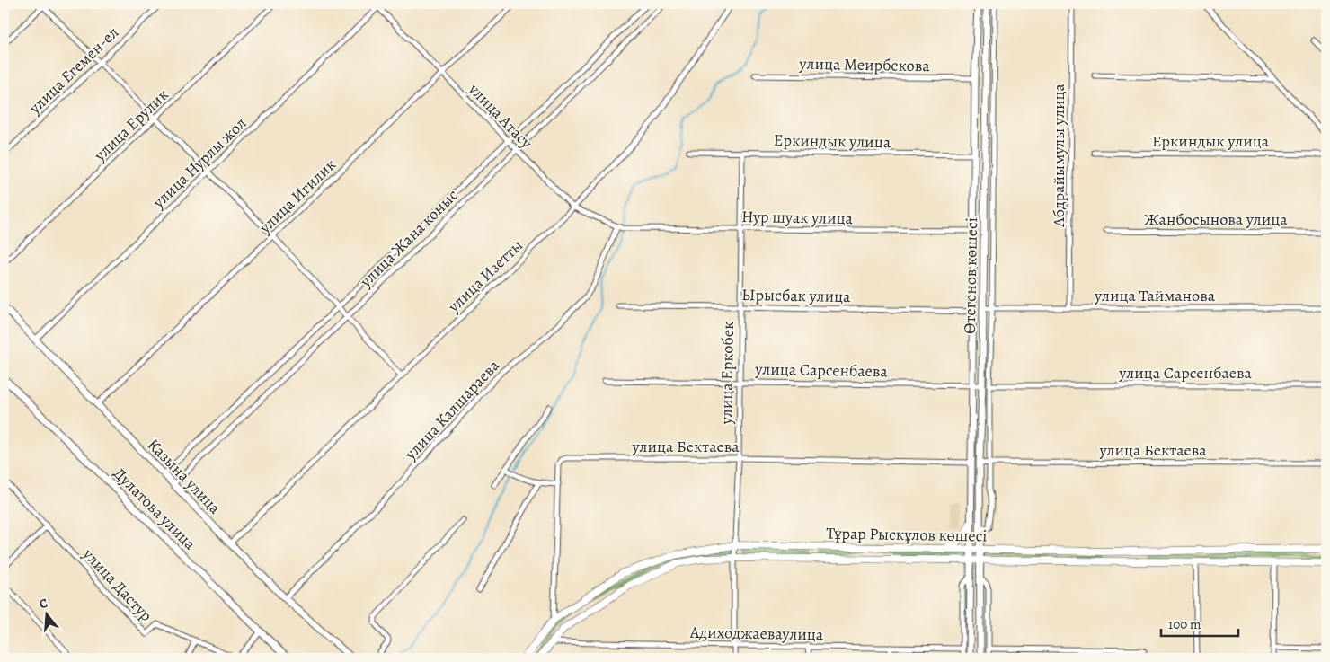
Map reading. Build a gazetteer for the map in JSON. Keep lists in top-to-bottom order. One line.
{"streets":{"main road":["Өтегенов көшесі","Казына улица","Дулатова улица","Тұрар Рыскұлов көшесі"],"street":["улица Меирбекова","улица Егемен-ел","улица Атасу","улица Ерулик","Еркиндык улица","Абдрайымулы улица","улица Нурлы жол","улица Игилик","Нур шуак улица","Жанбосынова улица","улица Жана коныс","улица Изетты","Ырысбак улица","улица Тайманова","улица Сарсенбаева","улица Еркобек","улица Калшараева","улица Бектаева","улица Дастур","Адиходжаеваулица"]},"crossings":[["улица Меирбекова","Өтегенов көшесі"],["улица Атасу","улица Нурлы жол"],["улица Атасу","улица Игилик"],["улица Атасу","Нур шуак улица"],["улица Атасу","улица Жана коныс"],["улица Атасу","улица Изетты"],["улица Атасу","улица Калшараева"],["Еркиндык улица","Өтегенов көшесі"],["Еркиндык улица","улица Еркобек"],["Абдрайымулы улица","улица Тайманова"],["улица Нурлы жол","Казына улица"],["улица Игилик","Казына улица"],["Нур шуак улица","Өтегенов көшесі"],["Нур шуак улица","улица Еркобек"],["Нур шуак улица","улица Калшараева"],["улица Жана коныс","Казына улица"],["улица Изетты","Казына улица"],["Өтегенов көшесі","Ырысбак улица"],["Өтегенов көшесі","улица Тайманова"],["Өтегенов көшесі","улица Сарсенбаева"],["Өтегенов көшесі","улица Бектаева"],["Өтегенов көшесі","Тұрар Рыскұлов көшесі"],["Ырысбак улица","улица Еркобек"],["улица Сарсенбаева","улица Еркобек"],["улица Еркобек","улица Бектаева"],["улица Еркобек","Тұрар Рыскұлов көшесі"],["улица Еркобек","Адиходжаеваулица"],["улица Калшараева","Казына улица"],["улица Бектаева","Тұрар Рыскұлов көшесі"],["Тұрар Рыскұлов көшесі","Адиходжаеваулица"]],"scale_bar":"100 m","north":"top"}
